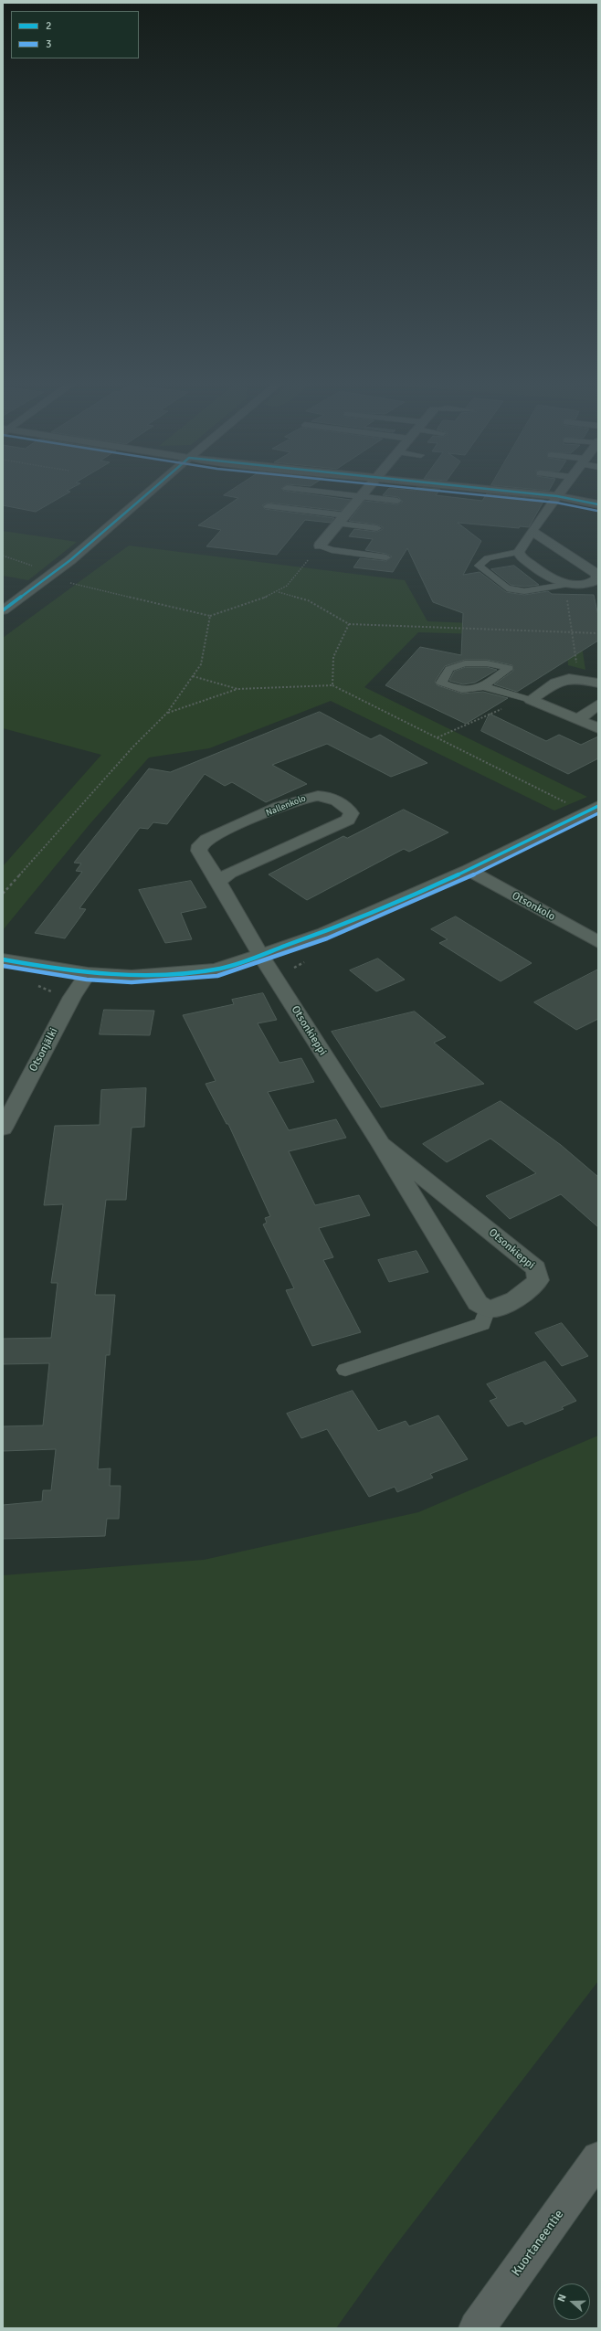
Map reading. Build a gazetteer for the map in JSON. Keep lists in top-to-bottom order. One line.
{"streets":{"highway":["Kuortaneentie"],"street":["Nallenkolo","Otsonkolo","Otsonkieppi","Otsonjälki"]},"crossings":[["Nallenkolo","Otsonkieppi"]],"lines":["transit line 2","transit line 3"],"legend":["2","3"],"north":"left"}
